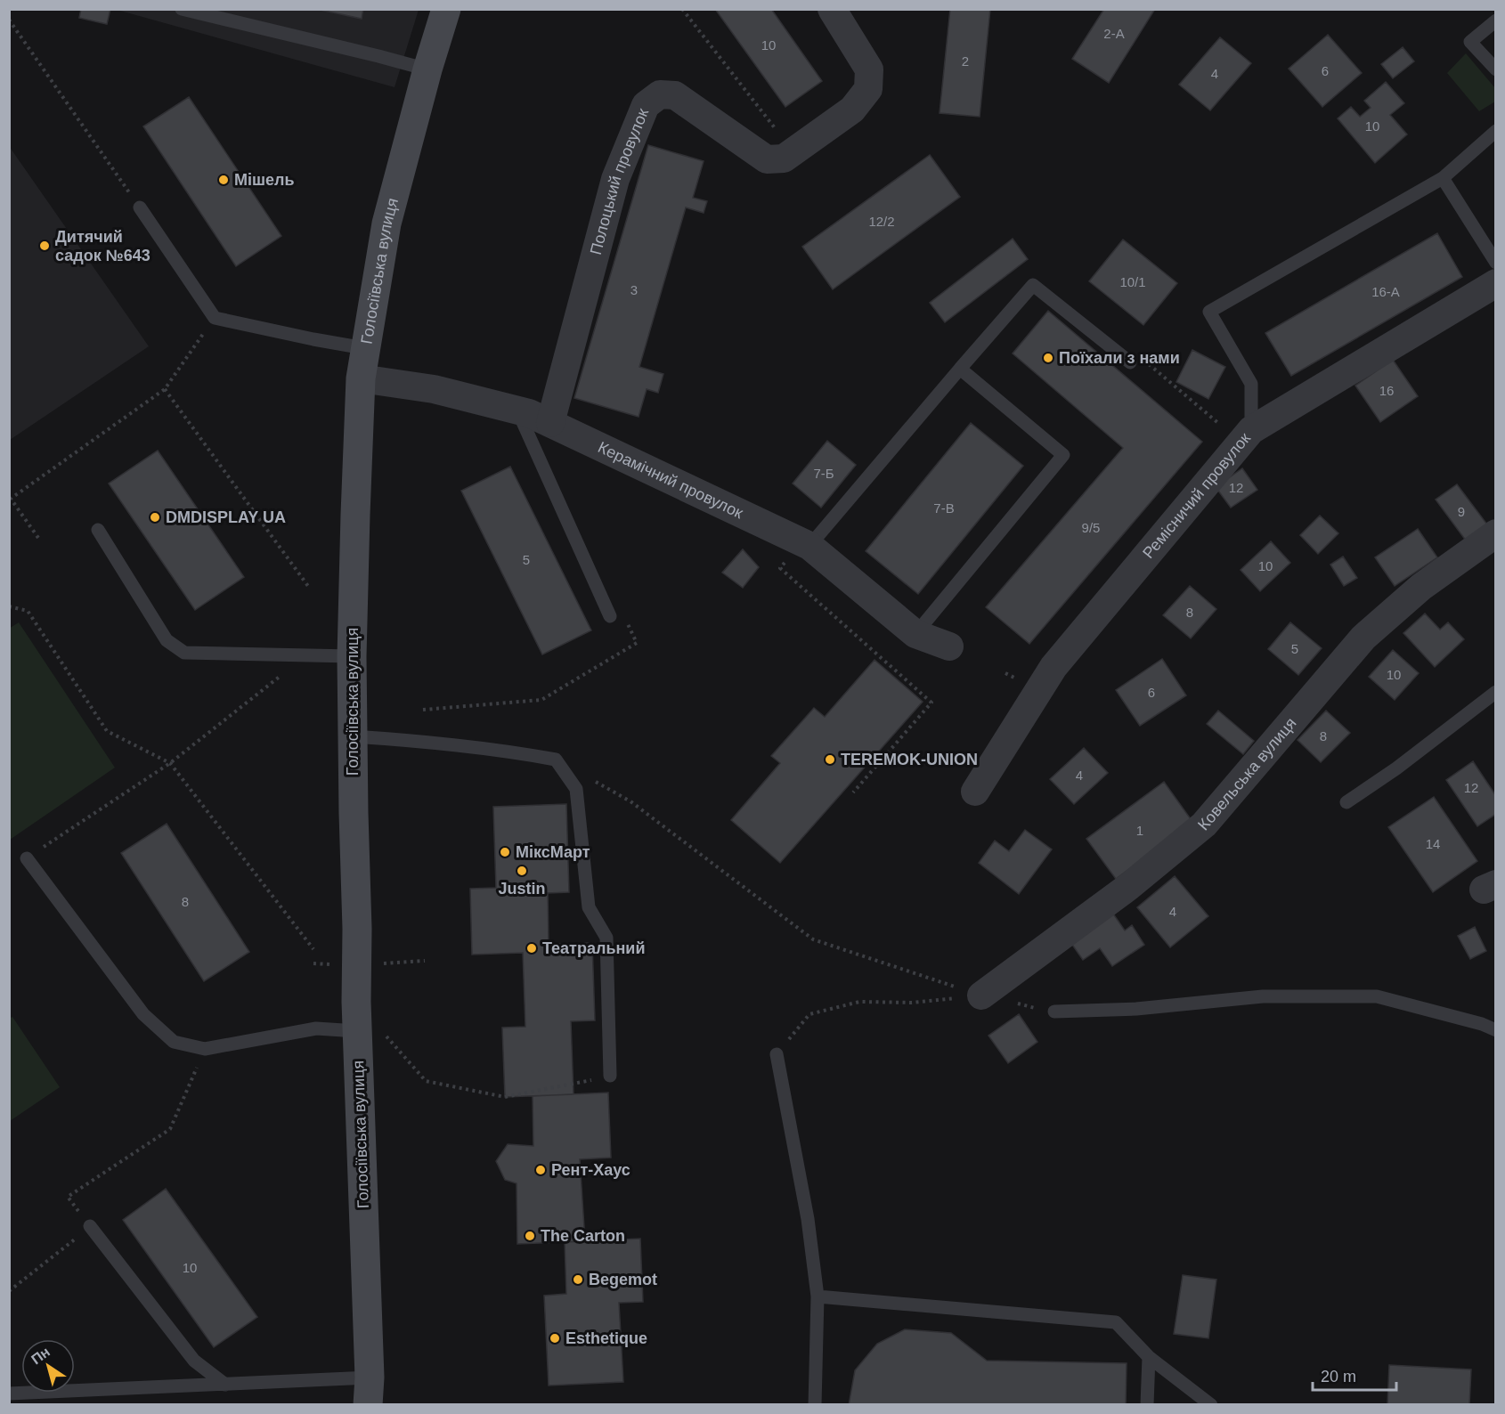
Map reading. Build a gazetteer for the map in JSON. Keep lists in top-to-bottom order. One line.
{"streets":{"main road":["Голосіївська вулиця"],"street":["Полоцький провулок","Керамічний провулок","Ремісничий провулок","Ковельська вулиця"]},"crossings":[["Полоцький провулок","Керамічний провулок"],["Голосіївська вулиця","Керамічний провулок"]],"places":["Мішель","Дитячий садок №643","Поїхали з нами","DMDISPLAY UA","TEREMOK-UNION","МіксМарт","Justin","Театральний","Рент-Хаус","The Carton","Begemot","Esthetique"],"house_numbers":["2-А","10","2","6","4","10","12/2","10/1","3","16-А","16","7-Б","12","7-В","9","9/5","5","10","8","5","10","6","8","4","12","1","14","8","4","10"],"scale_bar":"20 m","north":"top left"}
